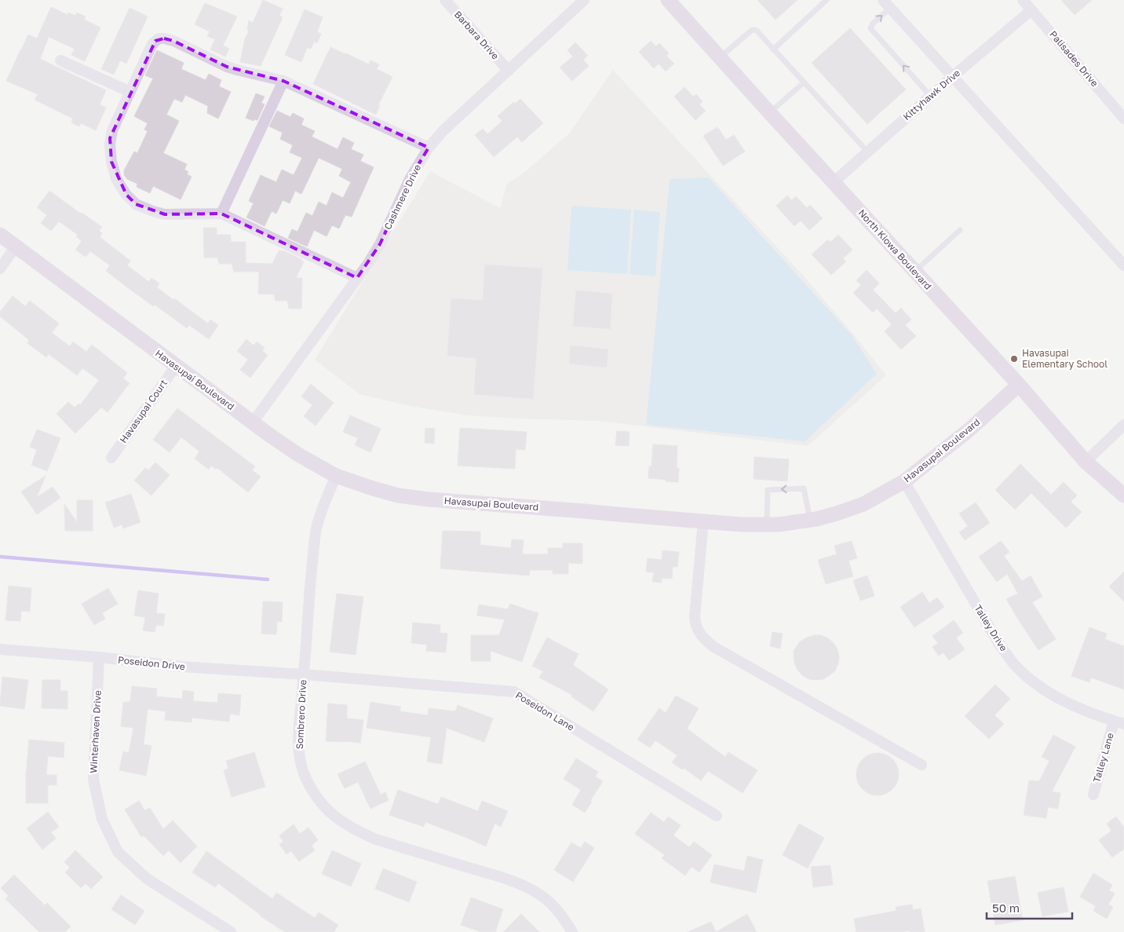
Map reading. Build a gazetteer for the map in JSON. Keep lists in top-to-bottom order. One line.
{"streets":{"street":["Barbara Drive","Palisades Drive","Kittyhawk Drive","Cashmere Drive","North Kiowa Boulevard","Havasupai Boulevard","Havasupai Court","Talley Drive","Poseidon Drive","Poseidon Lane","Sombrero Drive","Winterhaven Drive","Talley Lane"]},"crossings":[["Barbara Drive","Cashmere Drive"],["Palisades Drive","Kittyhawk Drive"],["Kittyhawk Drive","North Kiowa Boulevard"],["Cashmere Drive","Havasupai Boulevard"],["North Kiowa Boulevard","Havasupai Boulevard"],["Havasupai Boulevard","Havasupai Court"],["Havasupai Boulevard","Talley Drive"],["Havasupai Boulevard","Sombrero Drive"],["Talley Drive","Talley Lane"],["Poseidon Drive","Poseidon Lane"],["Poseidon Drive","Sombrero Drive"],["Poseidon Drive","Winterhaven Drive"],["Poseidon Lane","Sombrero Drive"]],"places":["Havasupai Elementary School"],"scale_bar":"50 m"}
